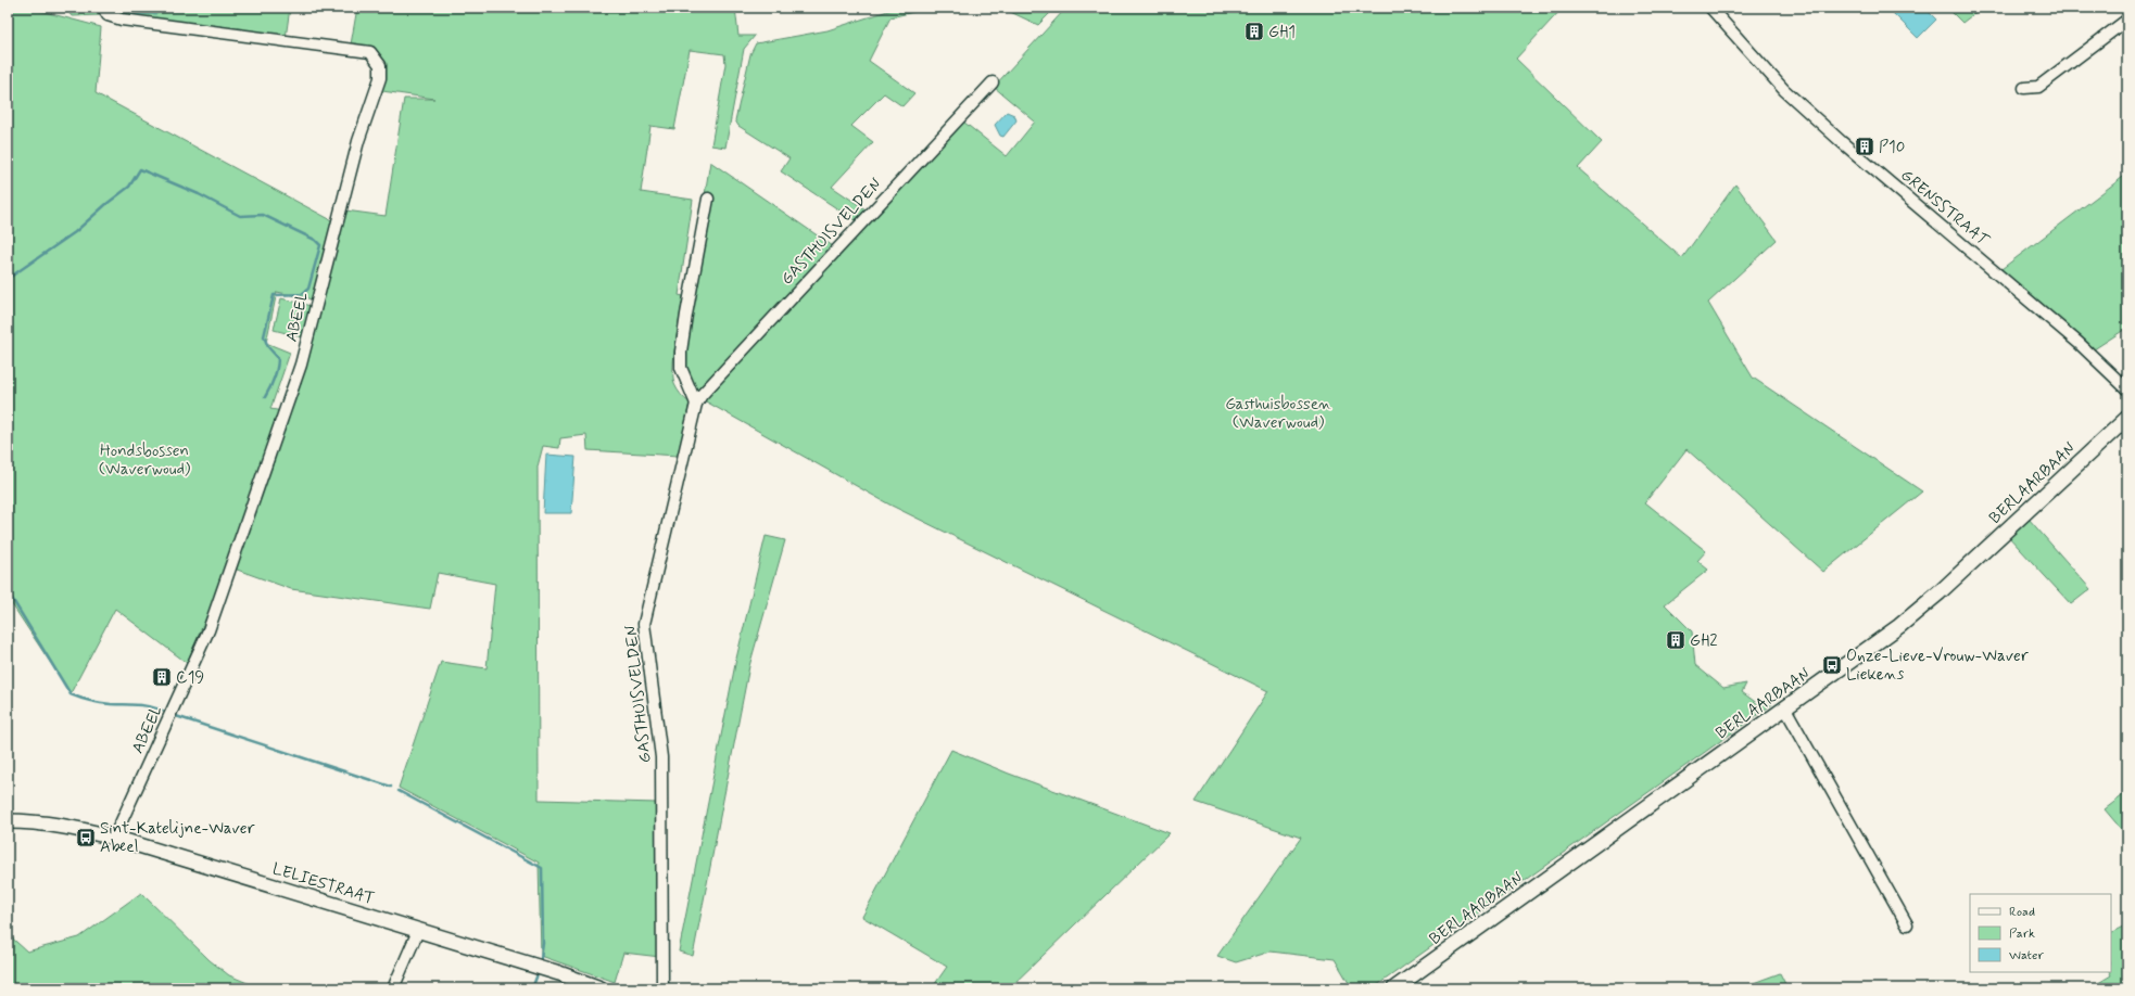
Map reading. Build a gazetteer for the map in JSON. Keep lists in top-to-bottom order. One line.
{"streets":{"street":["GRENSSTRAAT","GASTHUISVELDEN","ABEEL","BERLAARBAAN","LELIESTRAAT"]},"crossings":[["ABEEL","LELIESTRAAT"]],"parks":["Gasthuisbossen (Waverwoud)","Hondsbossen (Waverwoud)"],"places":{"building":["GH1","P10","GH2","C19"],"bus stop":["Onze-Lieve-Vrouw-Waver Liekens","Sint-Katelijne-Waver Abeel"]},"legend":["Road","Park","Water"]}
